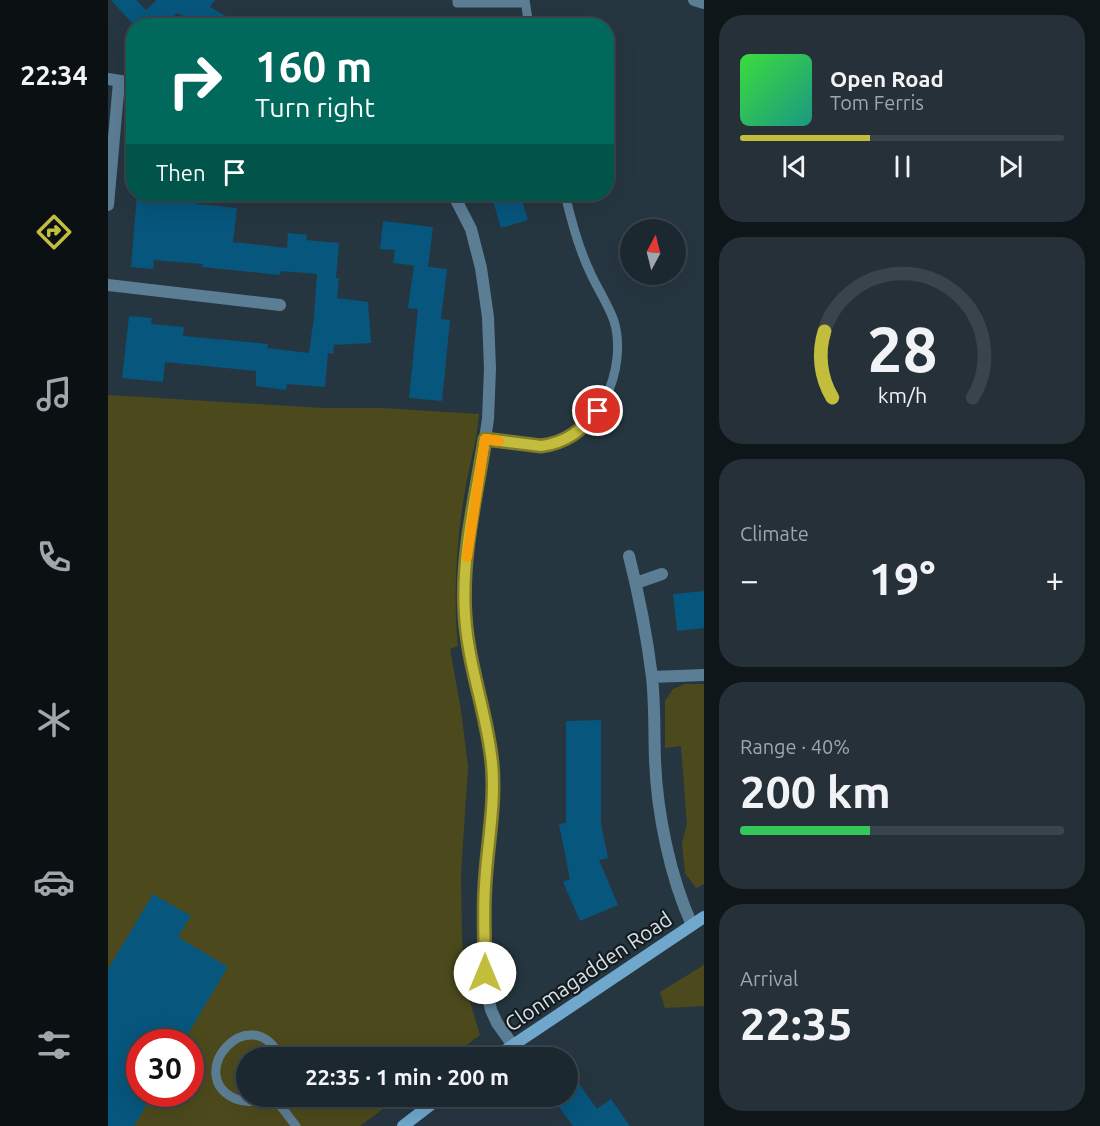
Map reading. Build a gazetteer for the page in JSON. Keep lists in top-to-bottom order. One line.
{"streets":{"street":["Clonmagadden Road"]},"north":"top","page":{"tabs":"22:34","turn":["160 m","Turn right"],"song":["Open Road","Tom Ferris"],"then":"Then","tile":["Climate",["Range · 40%","200 km"],["Arrival","22:35"]],"heat":["−","19°","+"],"limit":"30","trip":"22:35 · 1 min · 200 m","gauge":["28","km/h"]}}
